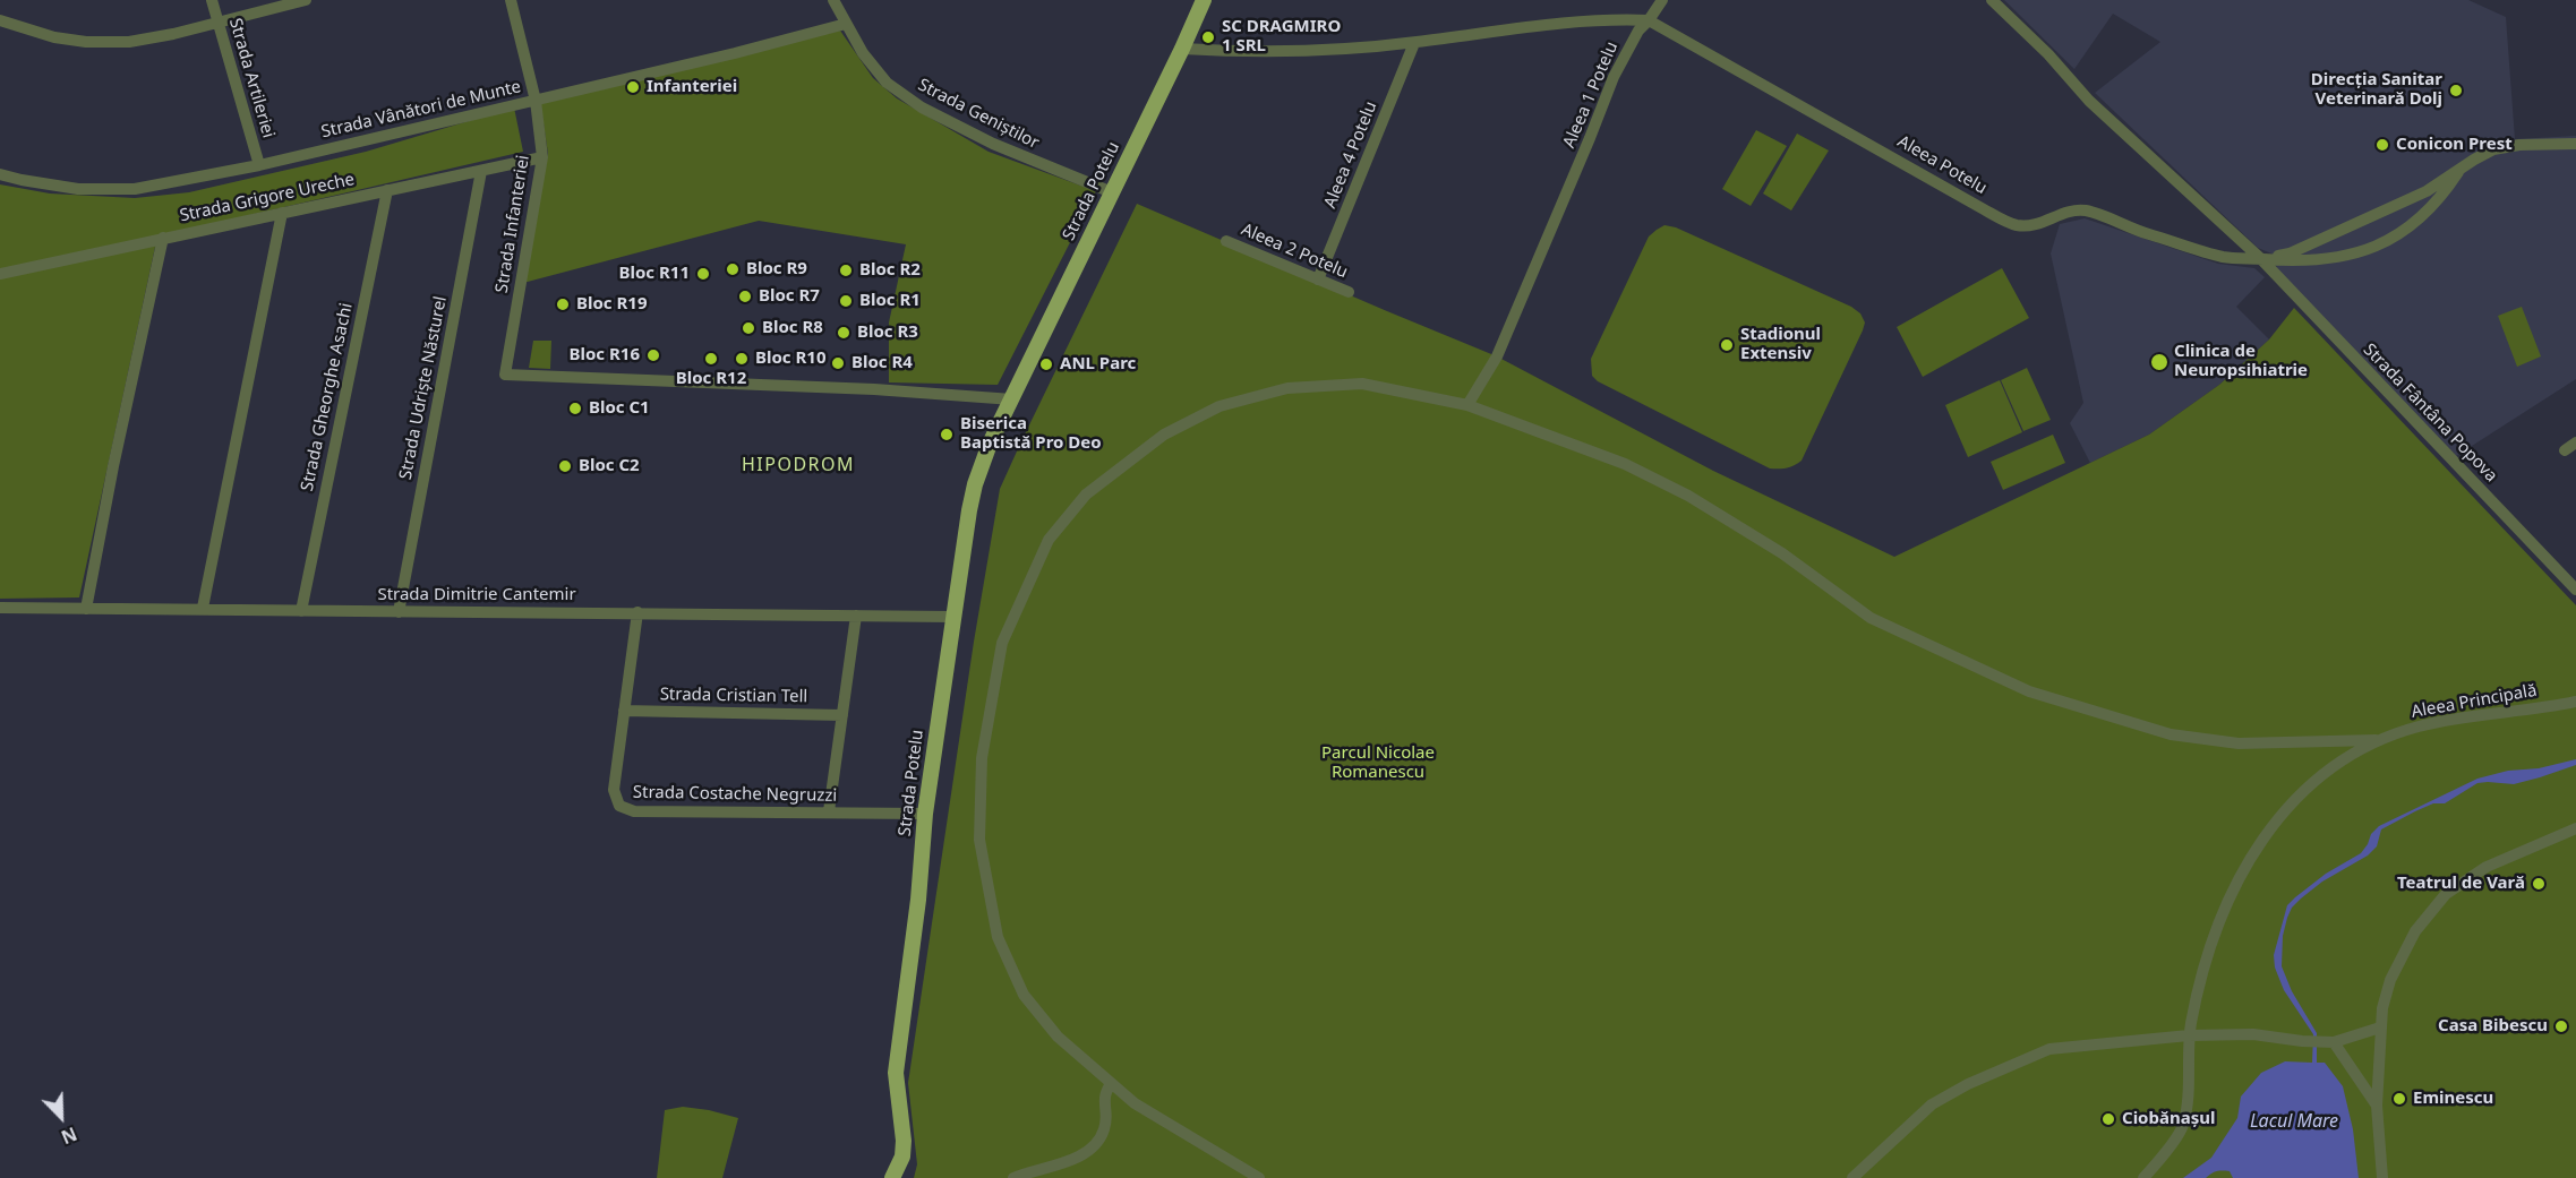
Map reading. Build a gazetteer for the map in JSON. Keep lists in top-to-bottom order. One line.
{"streets":{"main road":["Strada Potelu"],"street":["Strada Artileriei","Aleea 1 Potelu","Strada Vânători de Munte","Strada Geniștilor","Aleea 4 Potelu","Aleea Potelu","Strada Grigore Ureche","Strada Infanteriei","Aleea 2 Potelu","Strada Udriște Năsturel","Strada Gheorghe Asachi","Strada Fântâna Popova","Strada Dimitrie Cantemir","Strada Cristian Tell","Aleea Principală","Strada Costache Negruzzi"]},"crossings":[["Strada Artileriei","Strada Vânători de Munte"],["Aleea 1 Potelu","Aleea 4 Potelu"],["Aleea 1 Potelu","Aleea Potelu"],["Aleea 1 Potelu","Strada Potelu"],["Strada Vânători de Munte","Strada Geniștilor"],["Strada Vânători de Munte","Strada Infanteriei"],["Strada Geniștilor","Strada Potelu"],["Aleea 4 Potelu","Aleea 2 Potelu"],["Aleea Potelu","Strada Fântâna Popova"],["Strada Potelu","Strada Infanteriei"],["Strada Potelu","Strada Dimitrie Cantemir"],["Strada Potelu","Strada Costache Negruzzi"],["Strada Grigore Ureche","Strada Infanteriei"],["Strada Grigore Ureche","Strada Udriște Năsturel"],["Strada Grigore Ureche","Strada Gheorghe Asachi"],["Strada Udriște Năsturel","Strada Dimitrie Cantemir"],["Strada Gheorghe Asachi","Strada Dimitrie Cantemir"],["Strada Dimitrie Cantemir","Strada Costache Negruzzi"],["Strada Cristian Tell","Strada Costache Negruzzi"]],"districts":["HIPODROM"],"water":["Lacul Mare"],"parks":["Parcul Nicolae Romanescu"],"places":["SC DRAGMIRO 1 SRL","Infanteriei","Direcția Sanitar Veterinară Dolj","Conicon Prest","Bloc R9","Bloc R2","Bloc R11","Bloc R7","Bloc R1","Bloc R19","Bloc R8","Bloc R3","Stadionul Extensiv","Bloc R16","Bloc R12","Bloc R10","Clinica de Neuropsihiatrie","Bloc R4","ANL Parc","Bloc C1","Biserica Baptistă Pro Deo","Bloc C2","Teatrul de Vară","Casa Bibescu","Eminescu","Ciobănașul"],"north":"bottom right"}
